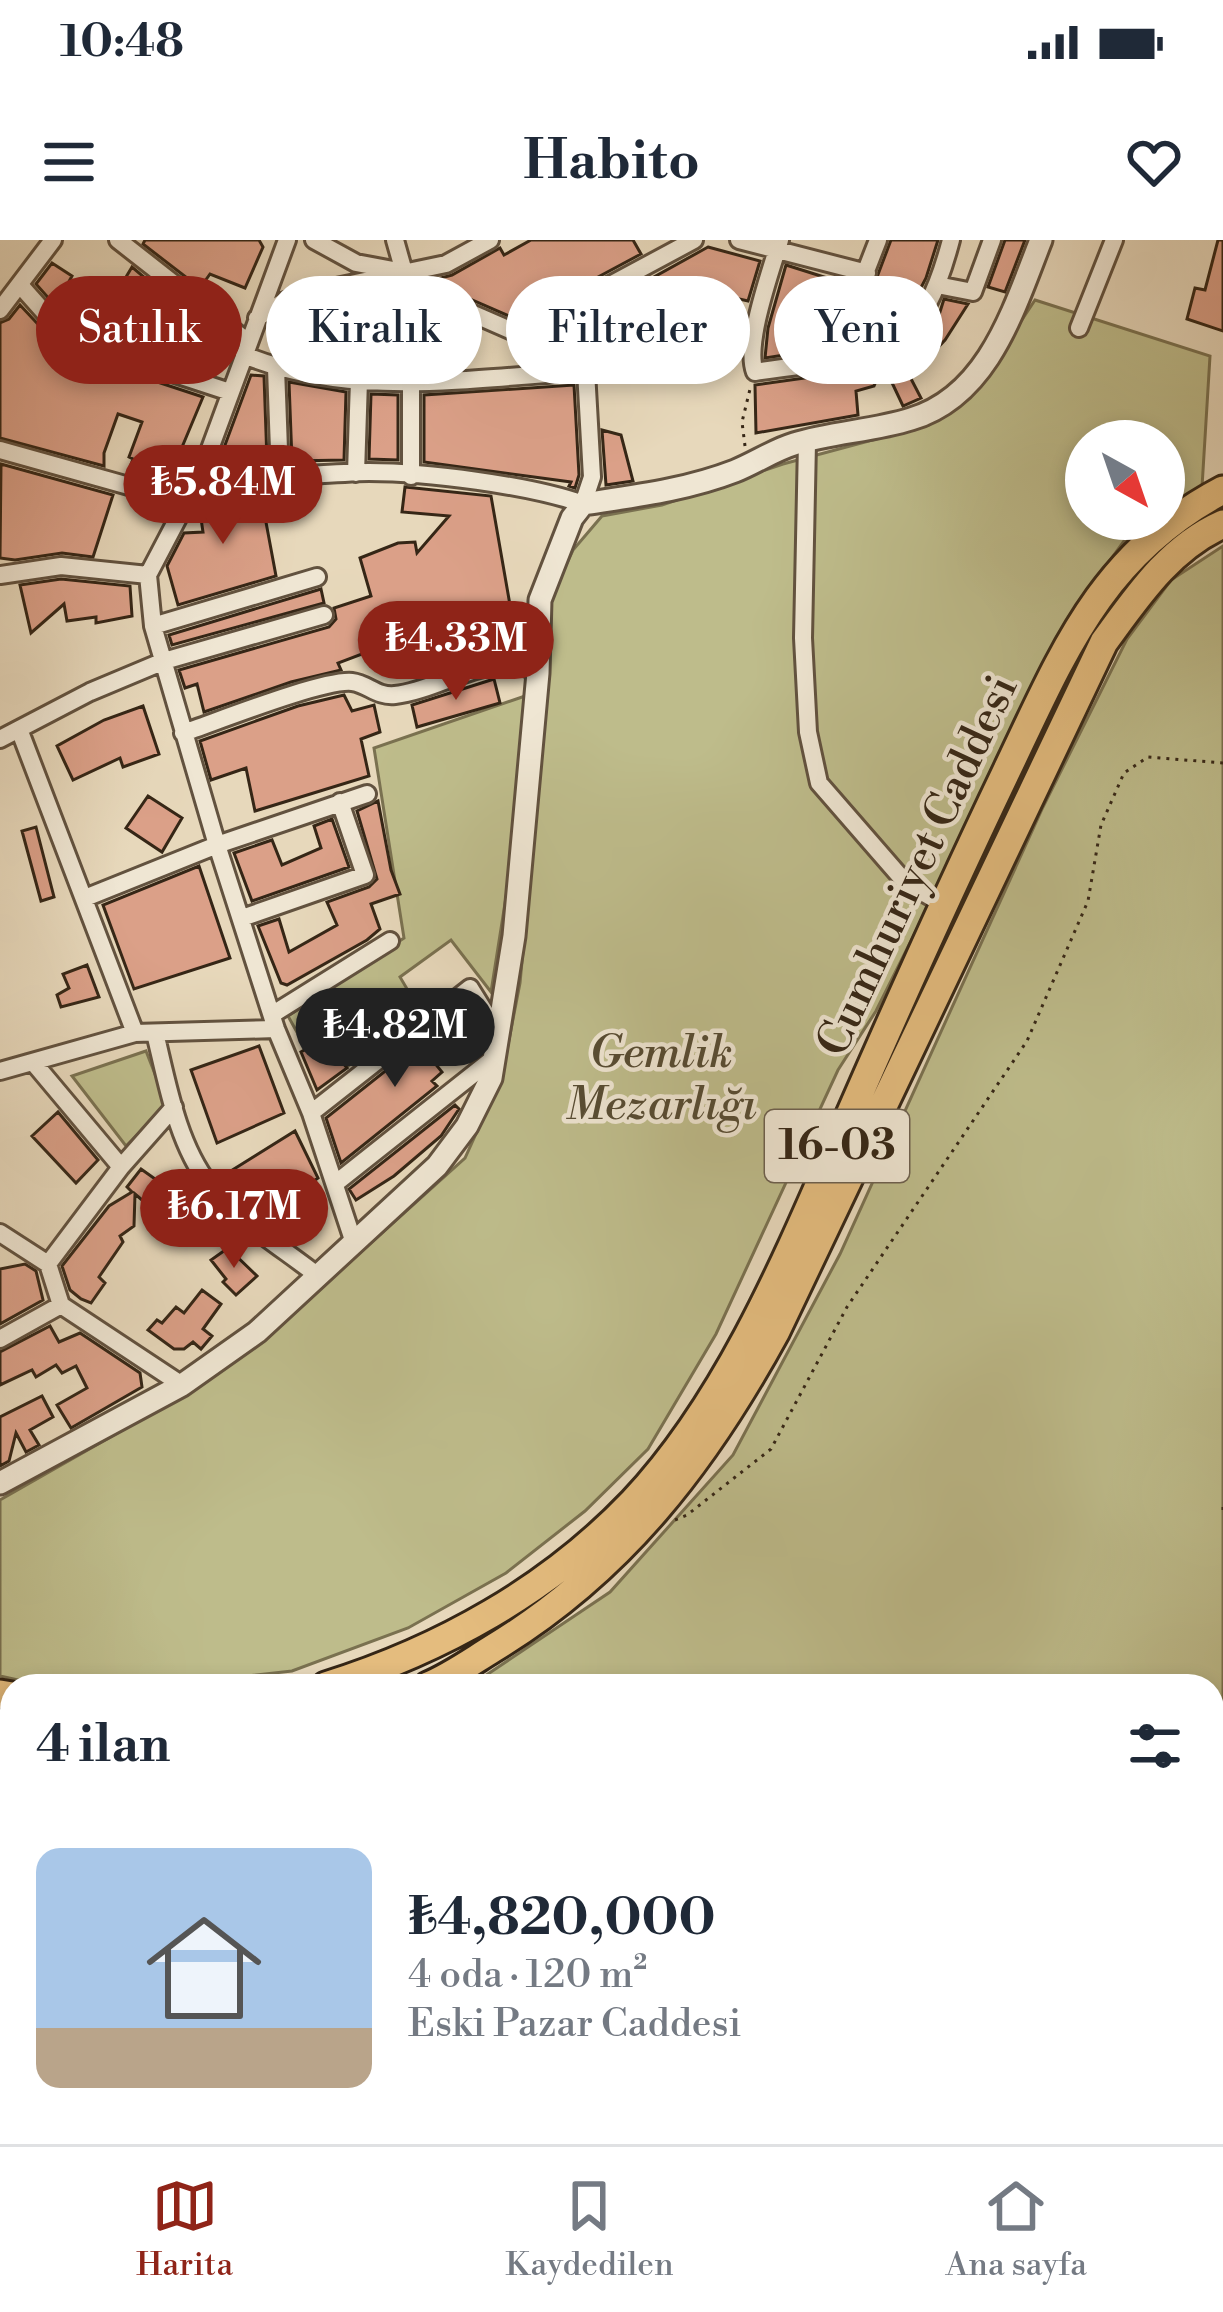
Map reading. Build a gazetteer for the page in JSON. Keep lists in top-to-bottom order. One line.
{"streets":{"main road":["Cumhuriyet Caddesi","16-03"]},"parks":["Gemlik Mezarlığı"],"north":"bottom right","page":{"status":"10:48","header":"Habito","chip":["Satılık","Kiralık","Filtreler","Yeni"],"price":["₺5.84M","₺4.33M","₺4.82M","₺6.17M"],"heading":"4 ilan","list":[{"name":"₺4,820,000","note":"4 oda · 120 m² · Eski Pazar Caddesi"}],"tabs":["Harita","Kaydedilen","Ana sayfa"]}}
